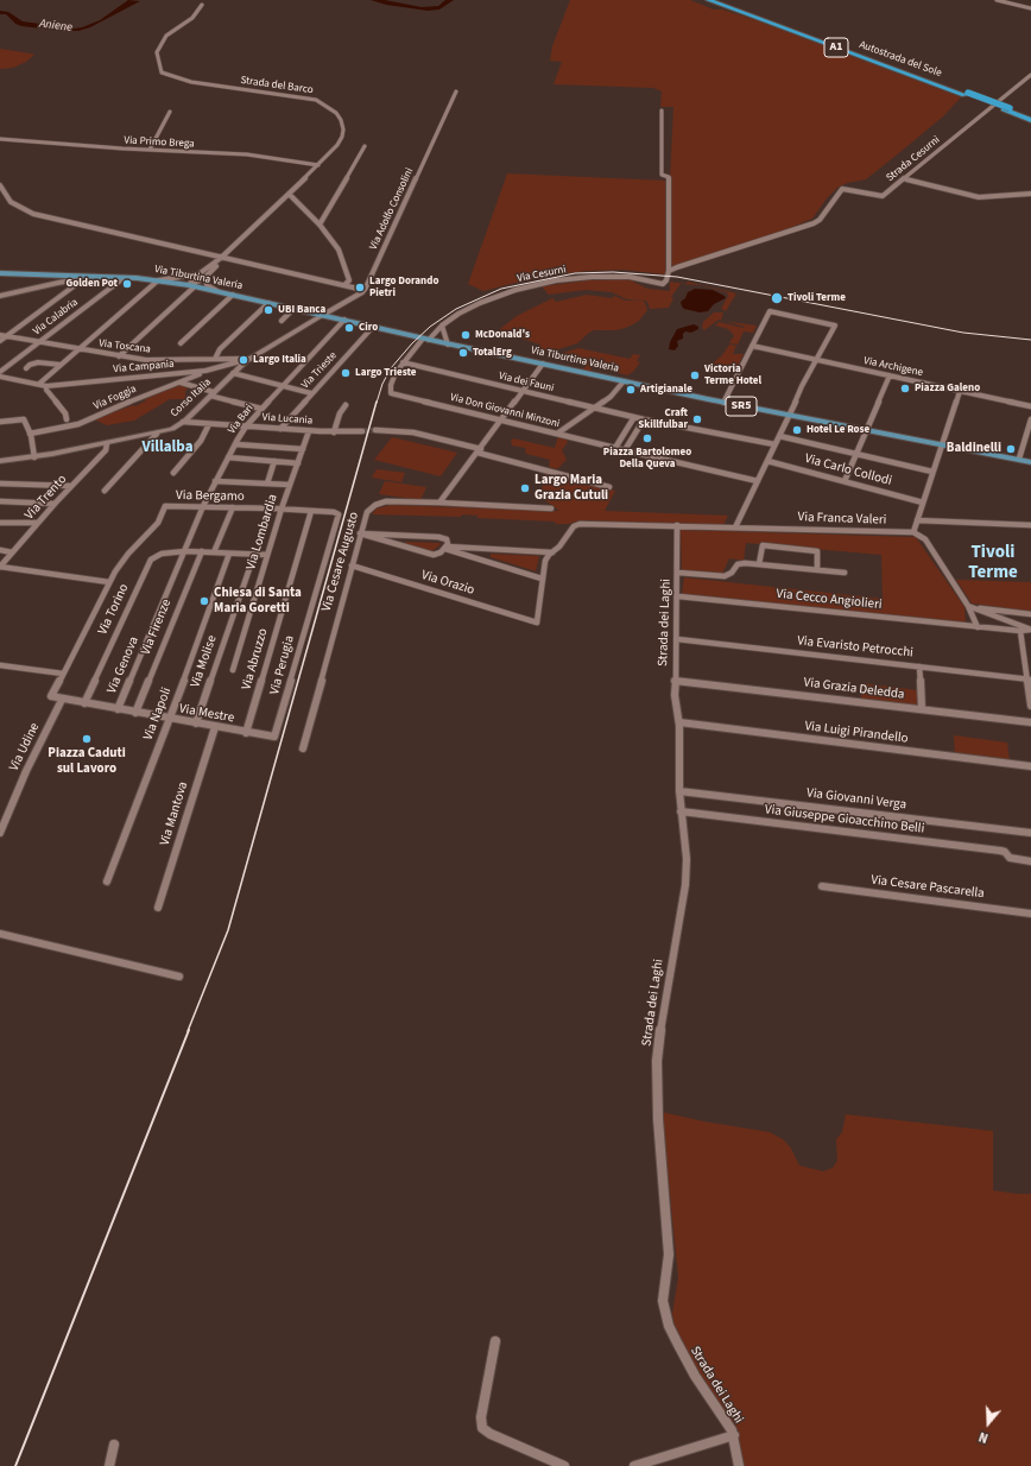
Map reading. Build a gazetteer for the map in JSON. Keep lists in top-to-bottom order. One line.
{"streets":{"highway":["A1","Autostrada del Sole"],"main road":["Via Tiburtina Valeria","SR5"],"street":["Strada del Barco","Via Primo Brega","Strada Cesurni","Via Adolfo Consolini","Via Cesurni","Via Calabria","Via Toscana","Via Campania","Via Archigene","Via Trieste","Via dei Fauni","Via Foggia","Corso Italia","Via Don Giovanni Minzoni","Via Bari","Via Lucania","Via Carlo Collodi","Via Bergamo","Via Trento","Via Franca Valeri","Via Lombardia","Via Cesare Augusto","Via Orazio","Via Cecco Angiolieri","Via Torino","Strada dei Laghi","Via Firenze","Via Evaristo Petrocchi","Via Abruzzo","Via Molise","Via Genova","Via Perugia","Via Grazia Deledda","Via Napoli","Via Mestre","Via Luigi Pirandello","Via Udine","Via Giovanni Verga","Via Mantova","Via Giuseppe Gioacchino Belli","Via Cesare Pascarella"]},"crossings":[["Strada del Barco","Via Primo Brega"],["Strada del Barco","Via Tiburtina Valeria"],["Strada del Barco","Via Toscana"],["Strada Cesurni","Via Cesurni"],["Via Tiburtina Valeria","Via Calabria"],["Via Tiburtina Valeria","Via Trieste"],["Via Tiburtina Valeria","Corso Italia"],["Via Tiburtina Valeria","Via Bari"],["Via Calabria","Via Toscana"],["Via Toscana","Via Campania"],["Via Toscana","Corso Italia"],["Via Campania","Via Foggia"],["Via Campania","Corso Italia"],["Via Trieste","Via Lucania"],["Via dei Fauni","Via Don Giovanni Minzoni"],["Corso Italia","Via Lucania"],["Corso Italia","Via Trento"],["Via Bari","Via Lucania"],["Via Bari","Via Bergamo"],["Via Bari","Via Torino"],["Via Bari","Via Genova"],["Via Lucania","Via Lombardia"],["Via Bergamo","Via Lombardia"],["Via Bergamo","Via Abruzzo"],["Via Bergamo","Via Perugia"],["Via Franca Valeri","Via Orazio"],["Via Franca Valeri","Via Cecco Angiolieri"],["Via Franca Valeri","Strada dei Laghi"],["Via Cesare Augusto","Via Orazio"],["Via Cecco Angiolieri","Strada dei Laghi"],["Via Torino","Via Genova"],["Via Torino","Via Mestre"],["Strada dei Laghi","Via Evaristo Petrocchi"],["Strada dei Laghi","Via Grazia Deledda"],["Strada dei Laghi","Via Luigi Pirandello"],["Strada dei Laghi","Via Giovanni Verga"],["Strada dei Laghi","Via Giuseppe Gioacchino Belli"],["Via Firenze","Via Mestre"],["Via Abruzzo","Via Perugia"],["Via Abruzzo","Via Mestre"],["Via Molise","Via Mestre"],["Via Genova","Via Mestre"],["Via Perugia","Via Mestre"],["Via Napoli","Via Mestre"],["Via Mestre","Via Udine"],["Via Mestre","Via Mantova"]],"districts":["Villalba","Tivoli Terme"],"water":["Aniene"],"places":["Golden Pot","Largo Dorando Pietri","Tivoli Terme","UBI Banca","Ciro","McDonald's","TotalErg","Largo Italia","Largo Trieste","Victoria Terme Hotel","Piazza Galeno","Artigianale","Craft Skillfulbar","Hotel Le Rose","Piazza Bartolomeo Della Queva","Baldinelli","Largo Maria Grazia Cutuli","Chiesa di Santa Maria Goretti","Piazza Caduti sul Lavoro"],"north":"bottom"}
